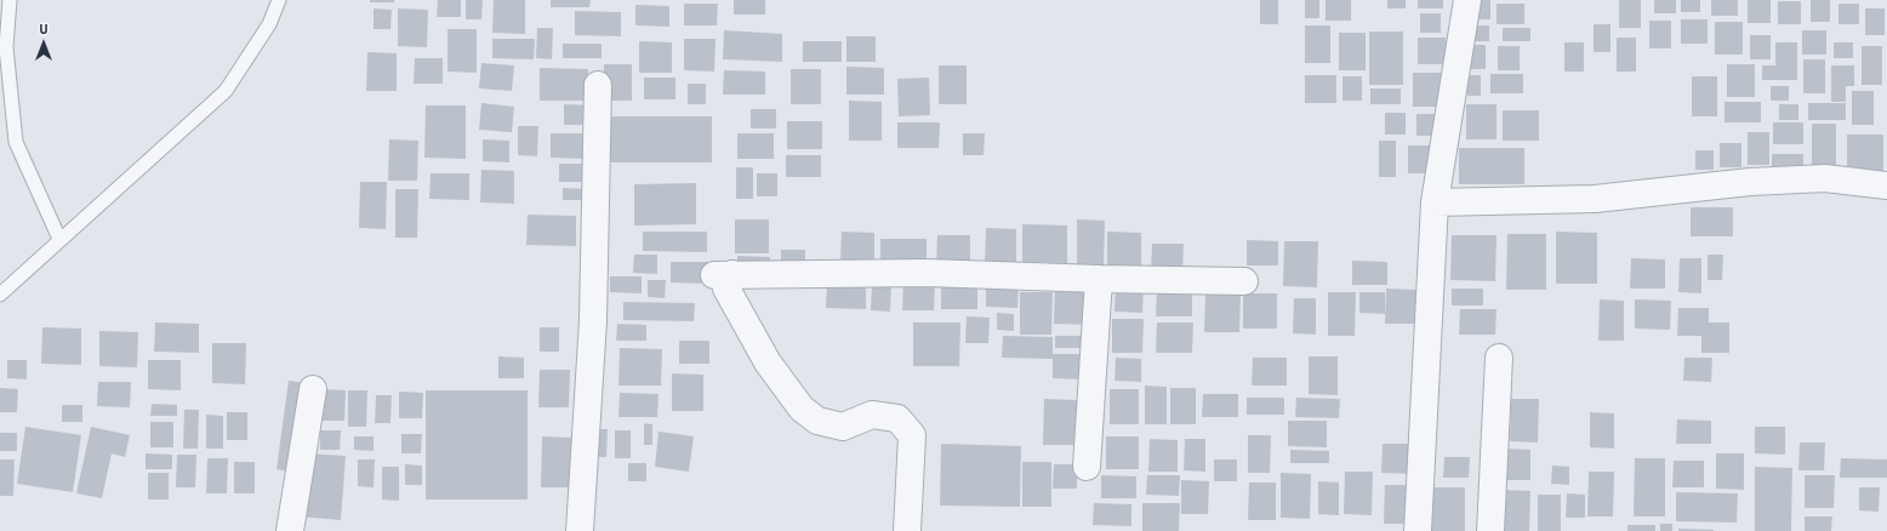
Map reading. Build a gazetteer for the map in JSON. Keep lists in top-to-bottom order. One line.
{"north":"top"}
